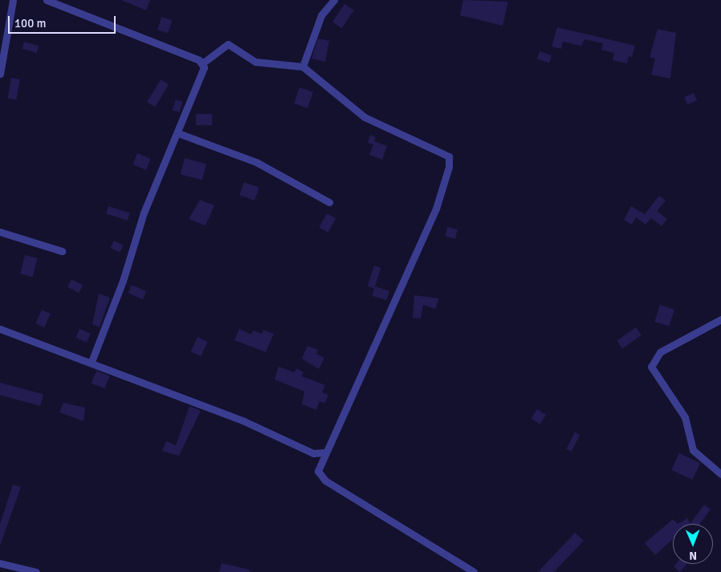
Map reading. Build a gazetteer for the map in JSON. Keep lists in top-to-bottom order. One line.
{"scale_bar":"100 m","north":"bottom"}
